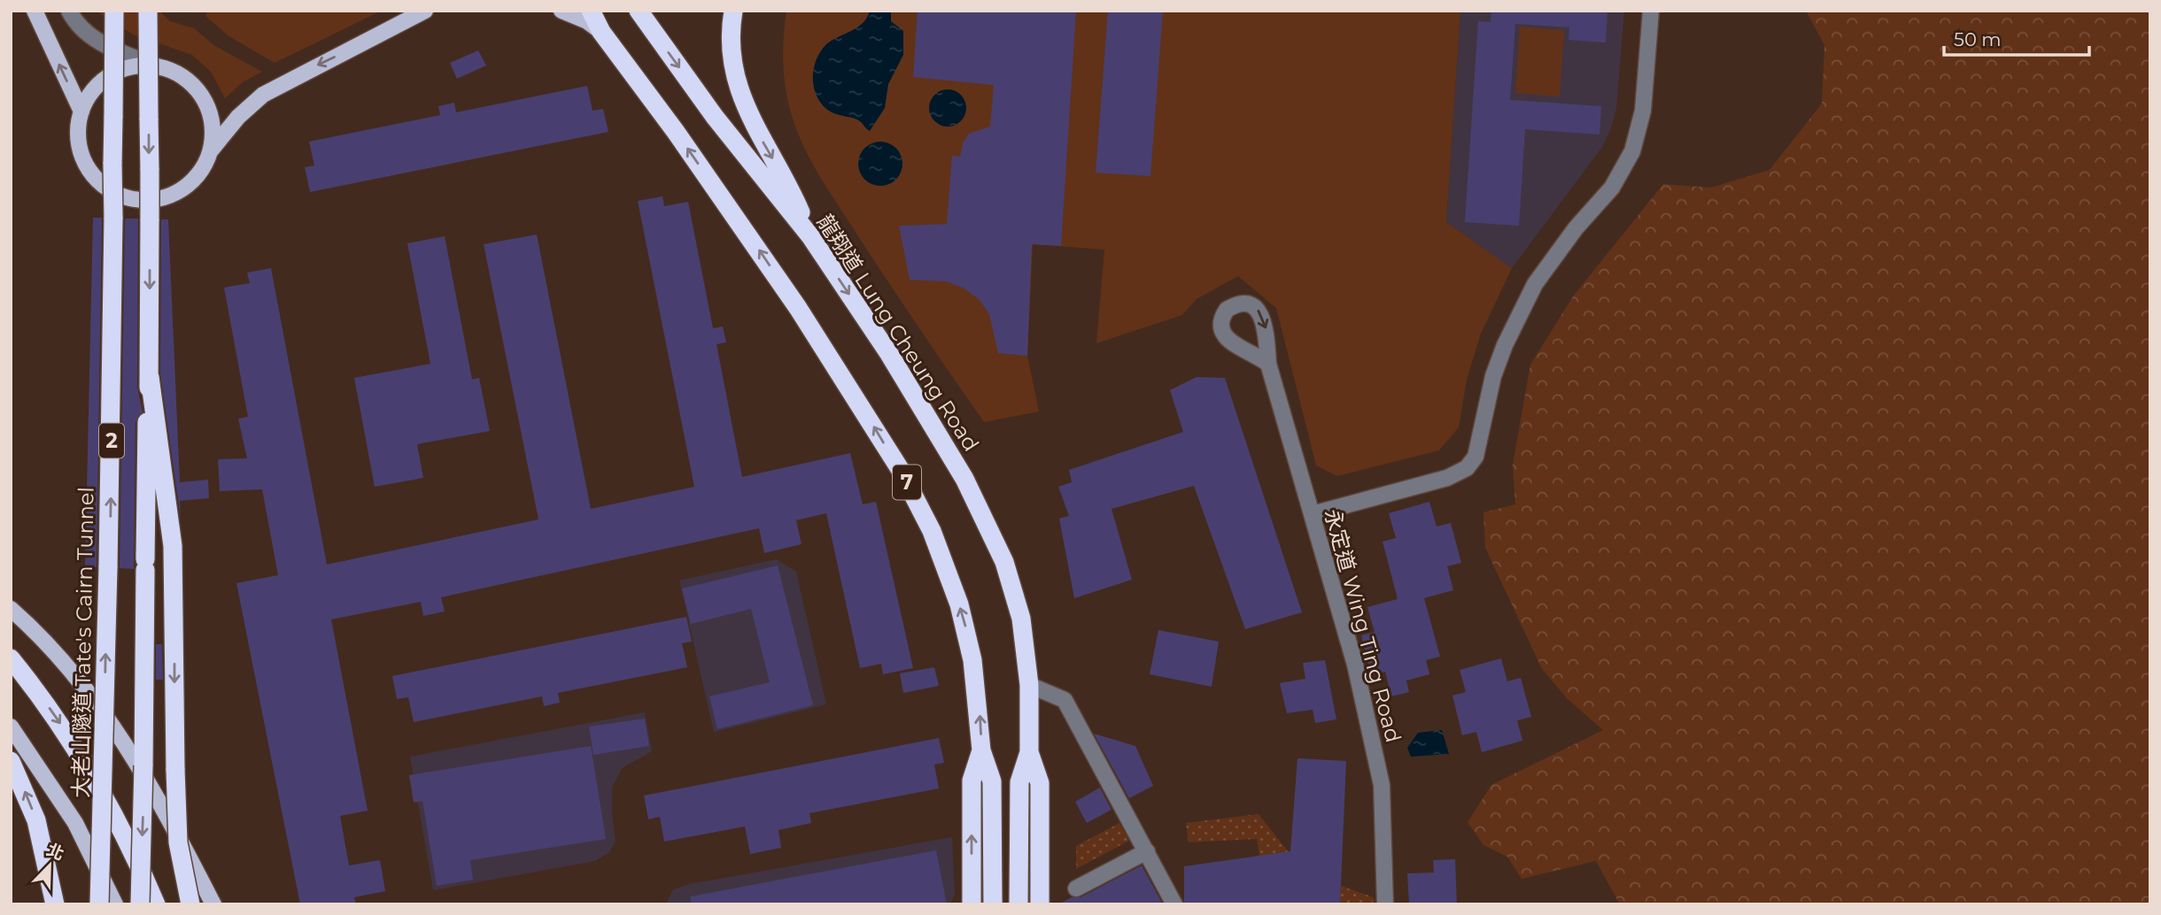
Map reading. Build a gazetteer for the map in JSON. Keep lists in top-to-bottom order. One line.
{"streets":{"highway":["龍翔道 Lung Cheung Road","2","7","大老山隧道 Tate's Cairn Tunnel"],"street":["永定道 Wing Ting Road"]},"scale_bar":"50 m","north":"top right"}
